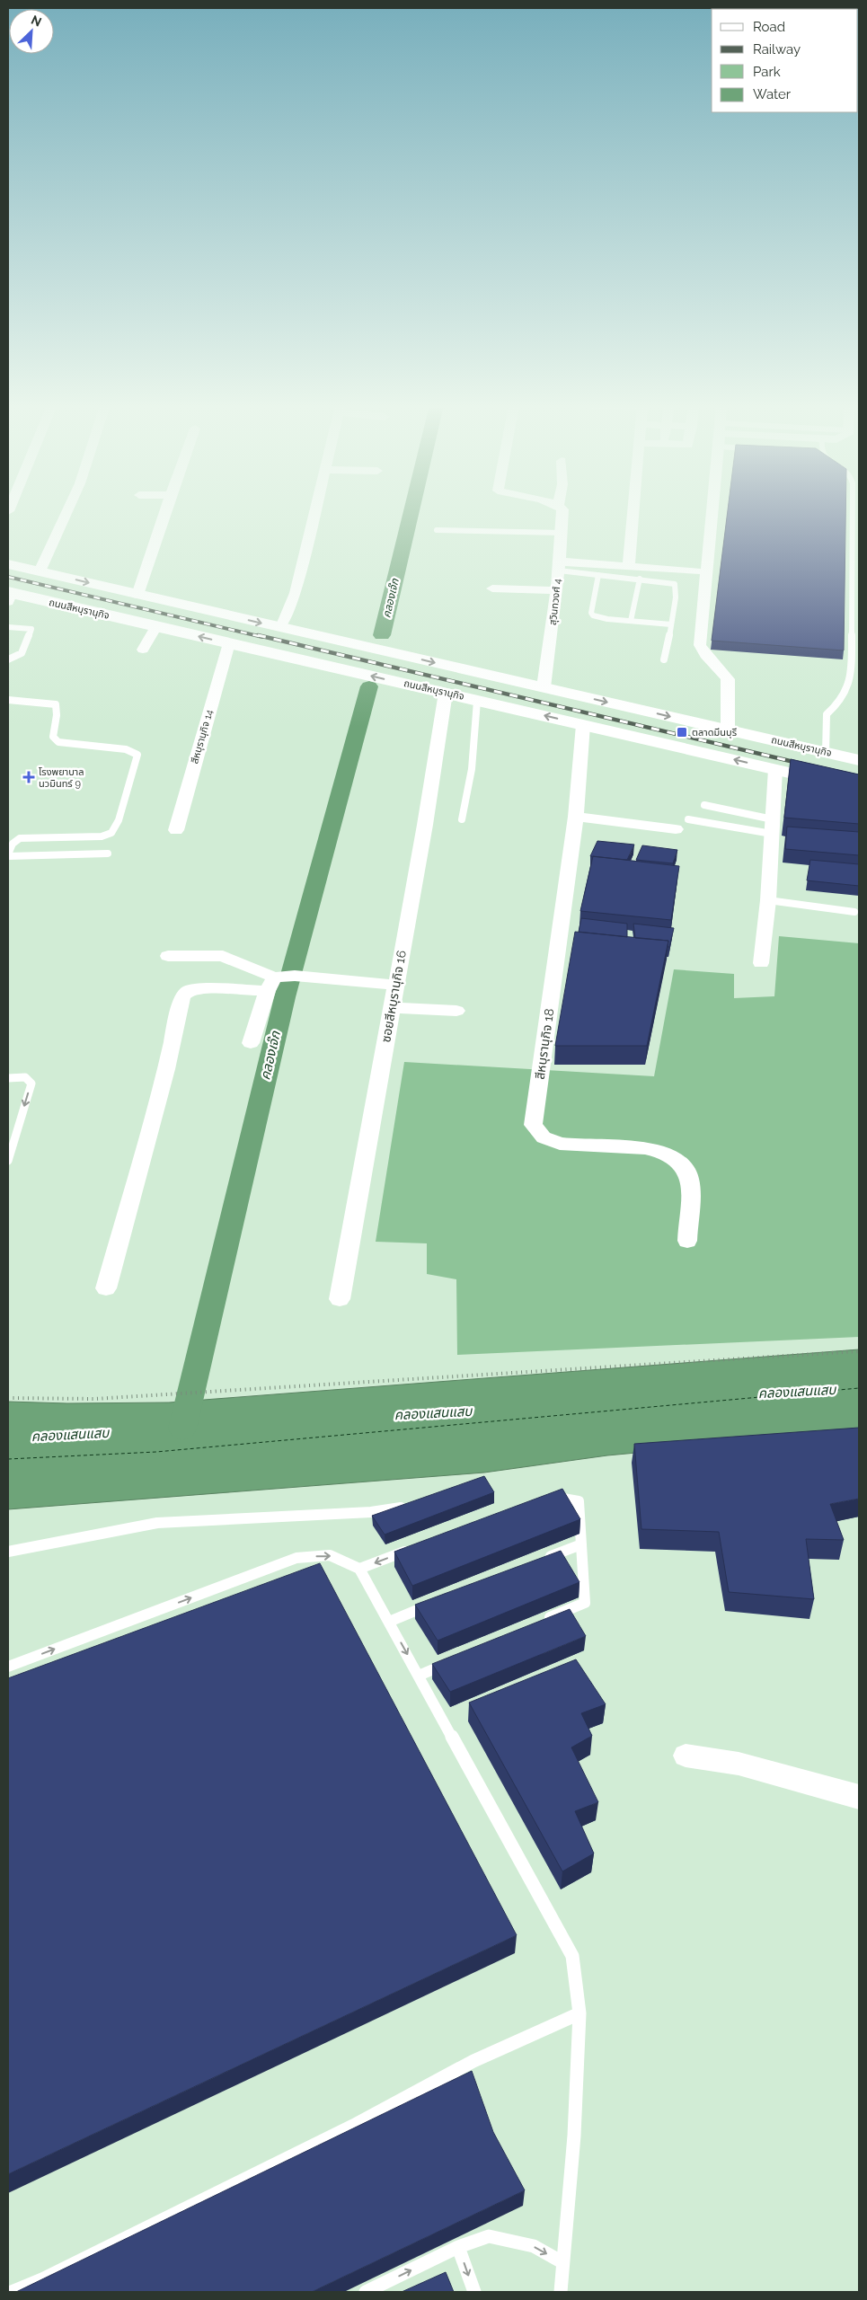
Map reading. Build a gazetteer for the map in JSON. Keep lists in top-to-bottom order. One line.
{"streets":{"main road":["ถนนสีหบุรานุกิจ"],"street":["สุวินทวงศ์ 4","สีหบุรานุกิจ 14","ซอยสีหบุรานุกิจ 16","สีหบุรานุกิจ 18"]},"crossings":[["สุวินทวงศ์ 4","ถนนสีหบุรานุกิจ"],["ถนนสีหบุรานุกิจ","สีหบุรานุกิจ 14"],["ถนนสีหบุรานุกิจ","ซอยสีหบุรานุกิจ 16"],["ถนนสีหบุรานุกิจ","สีหบุรานุกิจ 18"]],"water":["คลองเจ๊ก","คลองแสนแสบ"],"places":{"transit":["ตลาดมีนบุรี"],"health":["โรงพยาบาล นวมินทร์ 9"]},"legend":["Road","Railway","Park","Water"],"north":"top right"}
